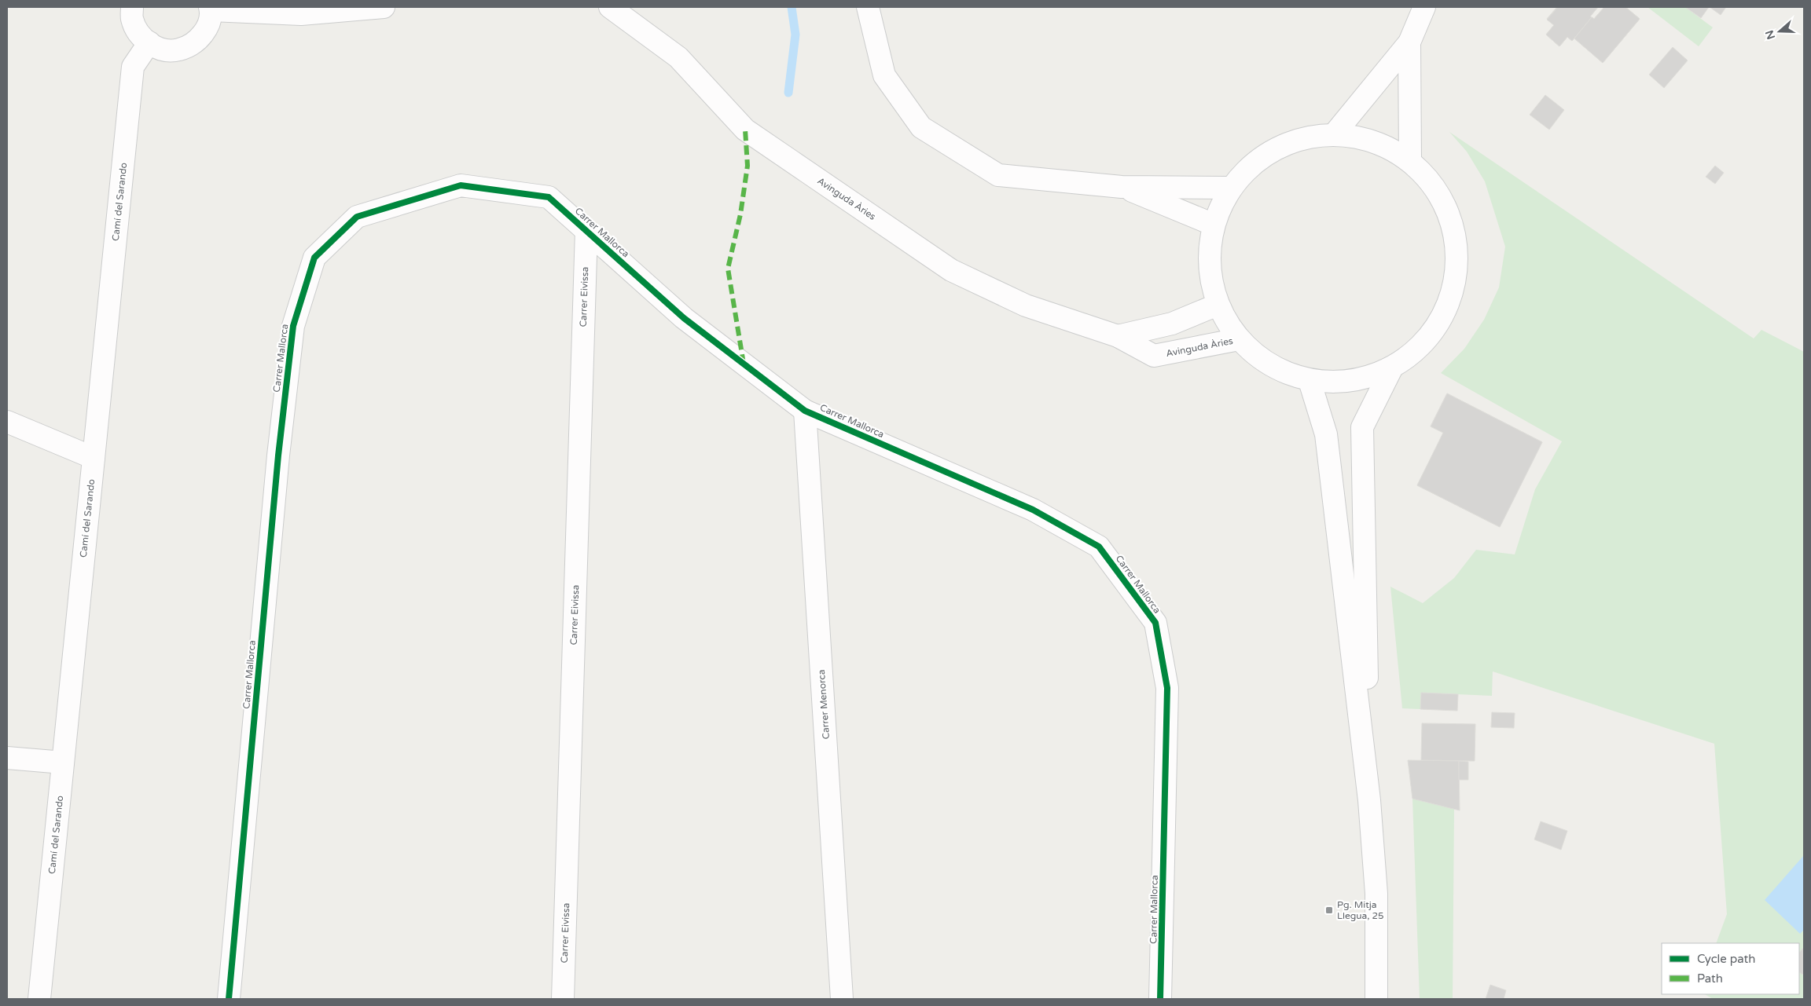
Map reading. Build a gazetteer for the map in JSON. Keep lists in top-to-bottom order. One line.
{"streets":{"street":["Avinguda Àries","Camí del Sarando","Carrer Mallorca","Carrer Eivissa","Carrer Menorca"]},"crossings":[["Carrer Mallorca","Carrer Eivissa"],["Carrer Mallorca","Carrer Menorca"]],"places":{"transit":["Pg. Mitja Llegua, 25"]},"legend":["Cycle path","Path"],"north":"left"}
